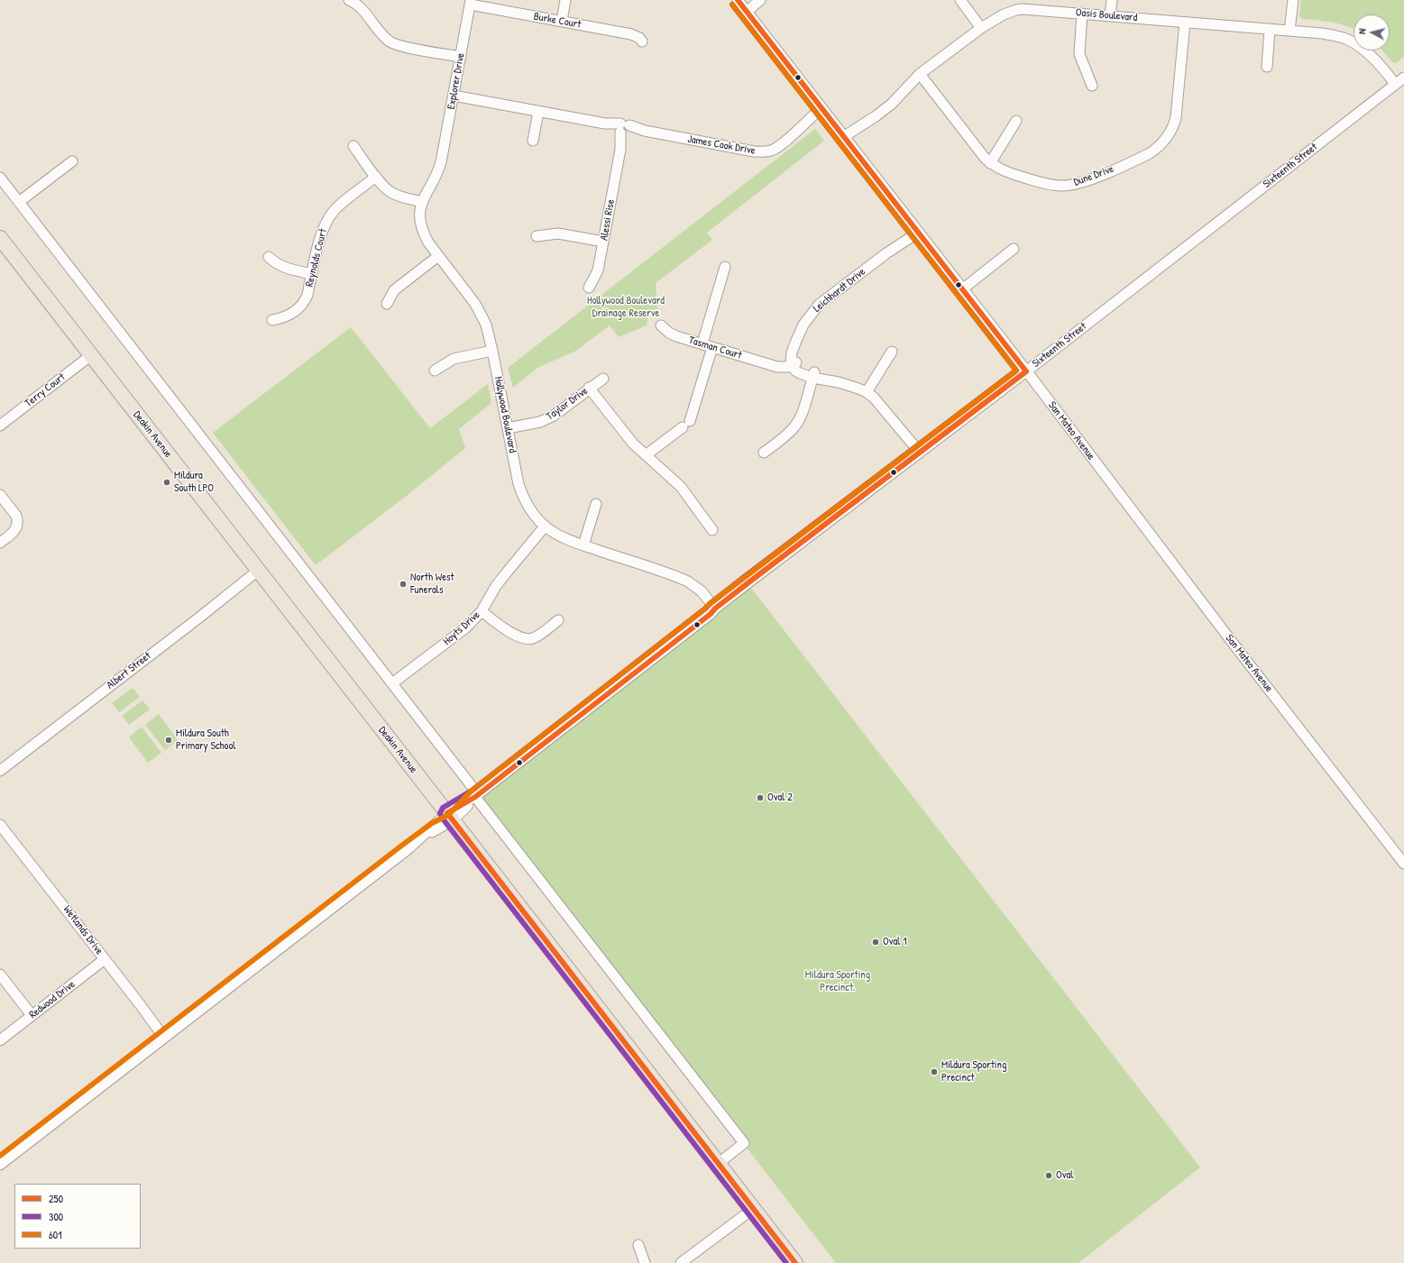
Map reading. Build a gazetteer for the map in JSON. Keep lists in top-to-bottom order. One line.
{"streets":{"highway":["Deakin Avenue"],"street":["Oasis Boulevard","Burke Court","Explorer Drive","James Cook Drive","Sixteenth Street","Dune Drive","Alessi Rise","Reynolds Court","Leichhardt Drive","Tasman Court","Terry Court","Taylor Drive","Hollywood Boulevard","San Mateo Avenue","Hoyts Drive","Albert Street","Wetlands Drive","Redwood Drive"]},"crossings":[["Oasis Boulevard","Sixteenth Street"],["Oasis Boulevard","Dune Drive"],["Oasis Boulevard","San Mateo Avenue"],["Burke Court","Explorer Drive"],["Explorer Drive","James Cook Drive"],["Explorer Drive","Hollywood Boulevard"],["James Cook Drive","Alessi Rise"],["James Cook Drive","San Mateo Avenue"],["Sixteenth Street","Tasman Court"],["Sixteenth Street","Hollywood Boulevard"],["Sixteenth Street","San Mateo Avenue"],["Sixteenth Street","Deakin Avenue"],["Sixteenth Street","Wetlands Drive"],["Leichhardt Drive","Tasman Court"],["Leichhardt Drive","San Mateo Avenue"],["Terry Court","Deakin Avenue"],["Taylor Drive","Hollywood Boulevard"],["Hollywood Boulevard","Hoyts Drive"],["Deakin Avenue","Albert Street"],["Wetlands Drive","Redwood Drive"]],"parks":["Hollywood Boulevard Drainage Reserve","Mildura Sporting Precinct."],"places":["Mildura South LPO","North West Funerals","Mildura South Primary School","Oval 2","Oval 1","Mildura Sporting Precinct","Oval"],"lines":["transit line 250","transit line 300","transit line 601"],"legend":["250","300","601"],"north":"left"}
